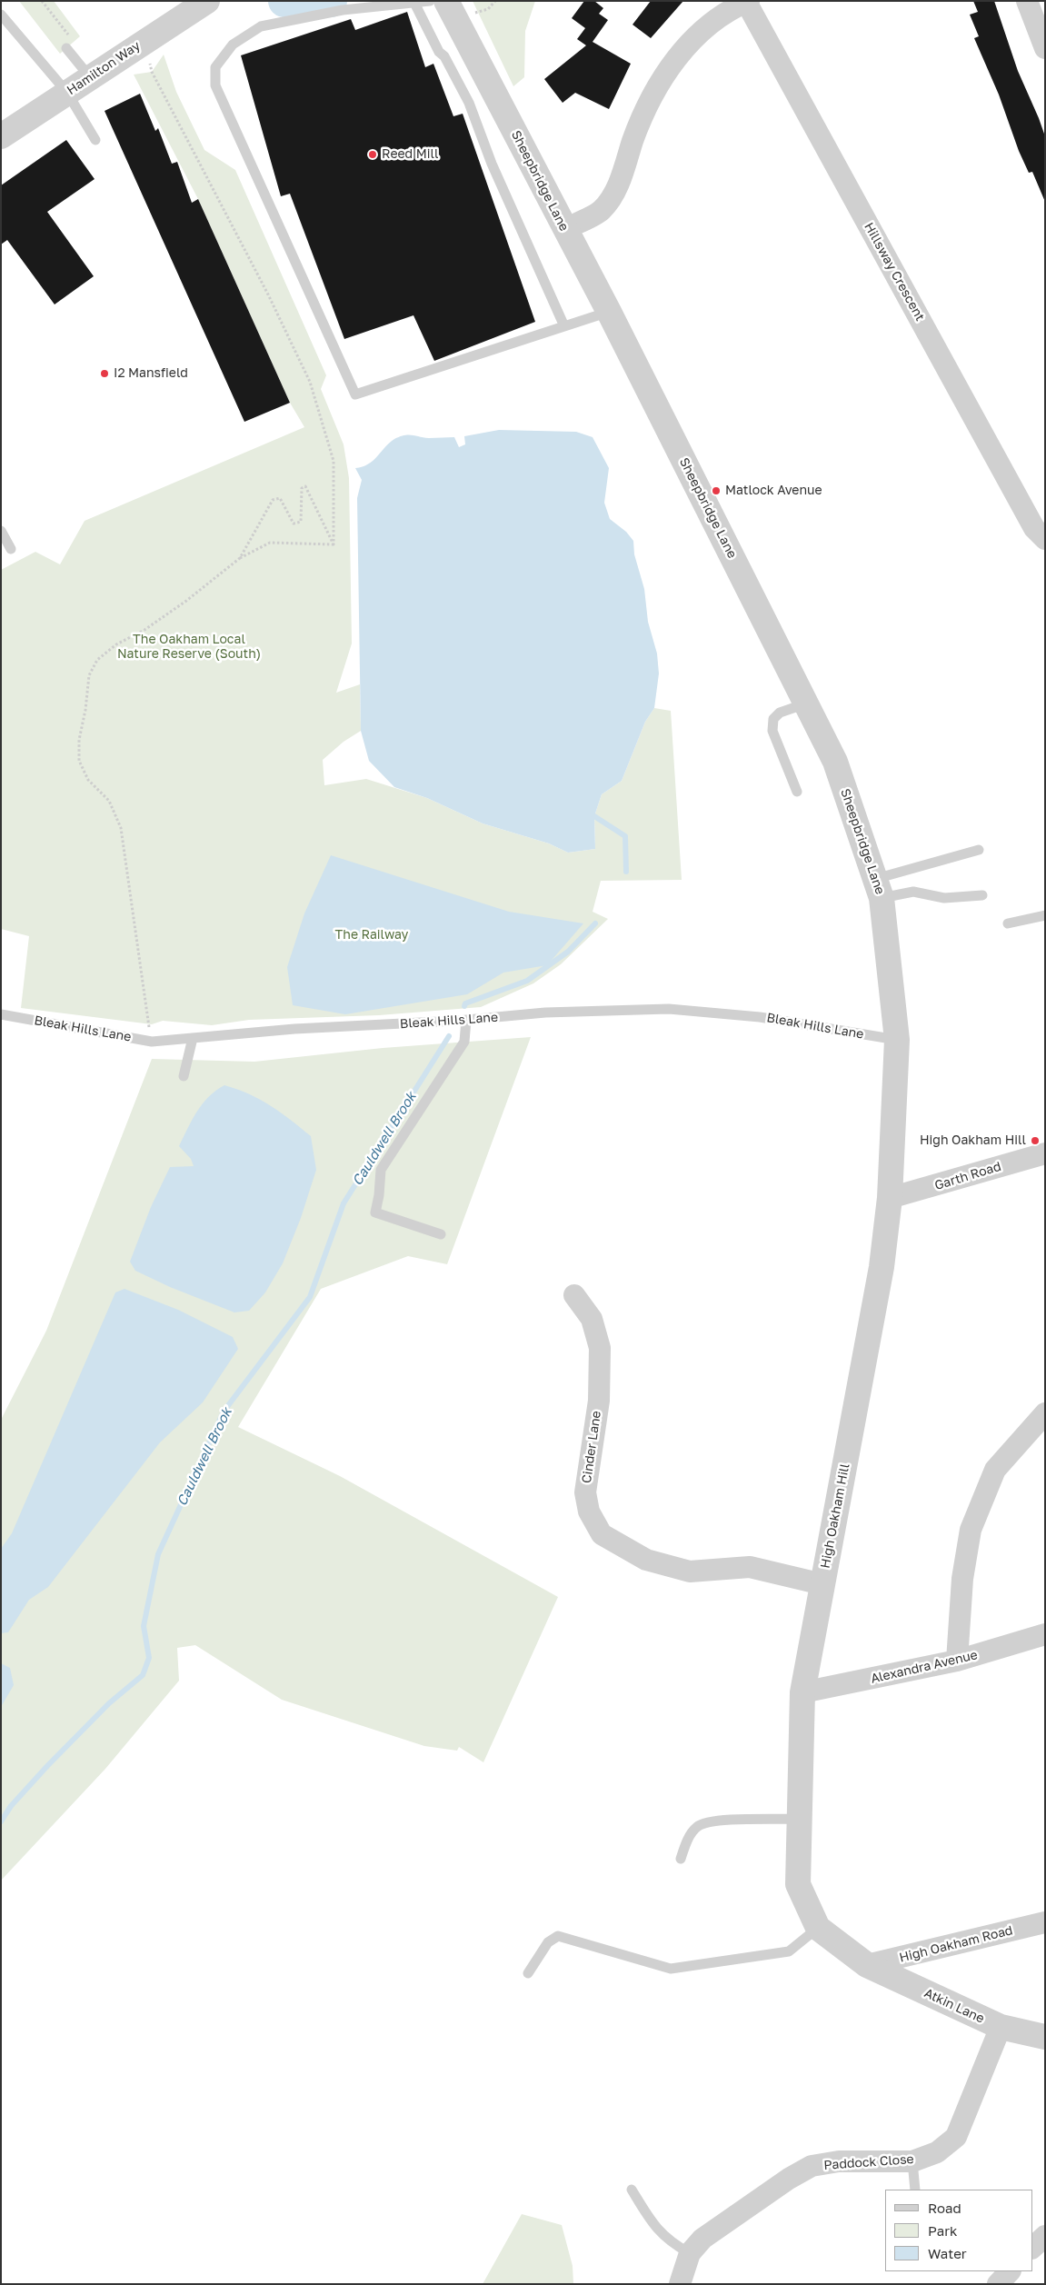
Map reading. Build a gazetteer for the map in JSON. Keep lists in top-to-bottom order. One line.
{"streets":{"street":["Hamilton Way","Sheepbridge Lane","Hillsway Crescent","Garth Road","Cinder Lane","High Oakham Hill","Alexandra Avenue","High Oakham Road","Atkin Lane","Paddock Close"],"lane":["Bleak Hills Lane"]},"crossings":[["Sheepbridge Lane","Bleak Hills Lane"],["Sheepbridge Lane","High Oakham Hill"],["Bleak Hills Lane","High Oakham Hill"],["Garth Road","High Oakham Hill"],["Cinder Lane","High Oakham Hill"],["High Oakham Hill","Alexandra Avenue"],["High Oakham Hill","High Oakham Road"],["High Oakham Hill","Atkin Lane"],["High Oakham Road","Atkin Lane"],["Atkin Lane","Paddock Close"]],"water":["Cauldwell Brook"],"parks":["The Oakham Local Nature Reserve (South)","The Railway"],"places":["Reed Mill","I2 Mansfield","Matlock Avenue","High Oakham Hill"],"legend":["Road","Park","Water"]}
